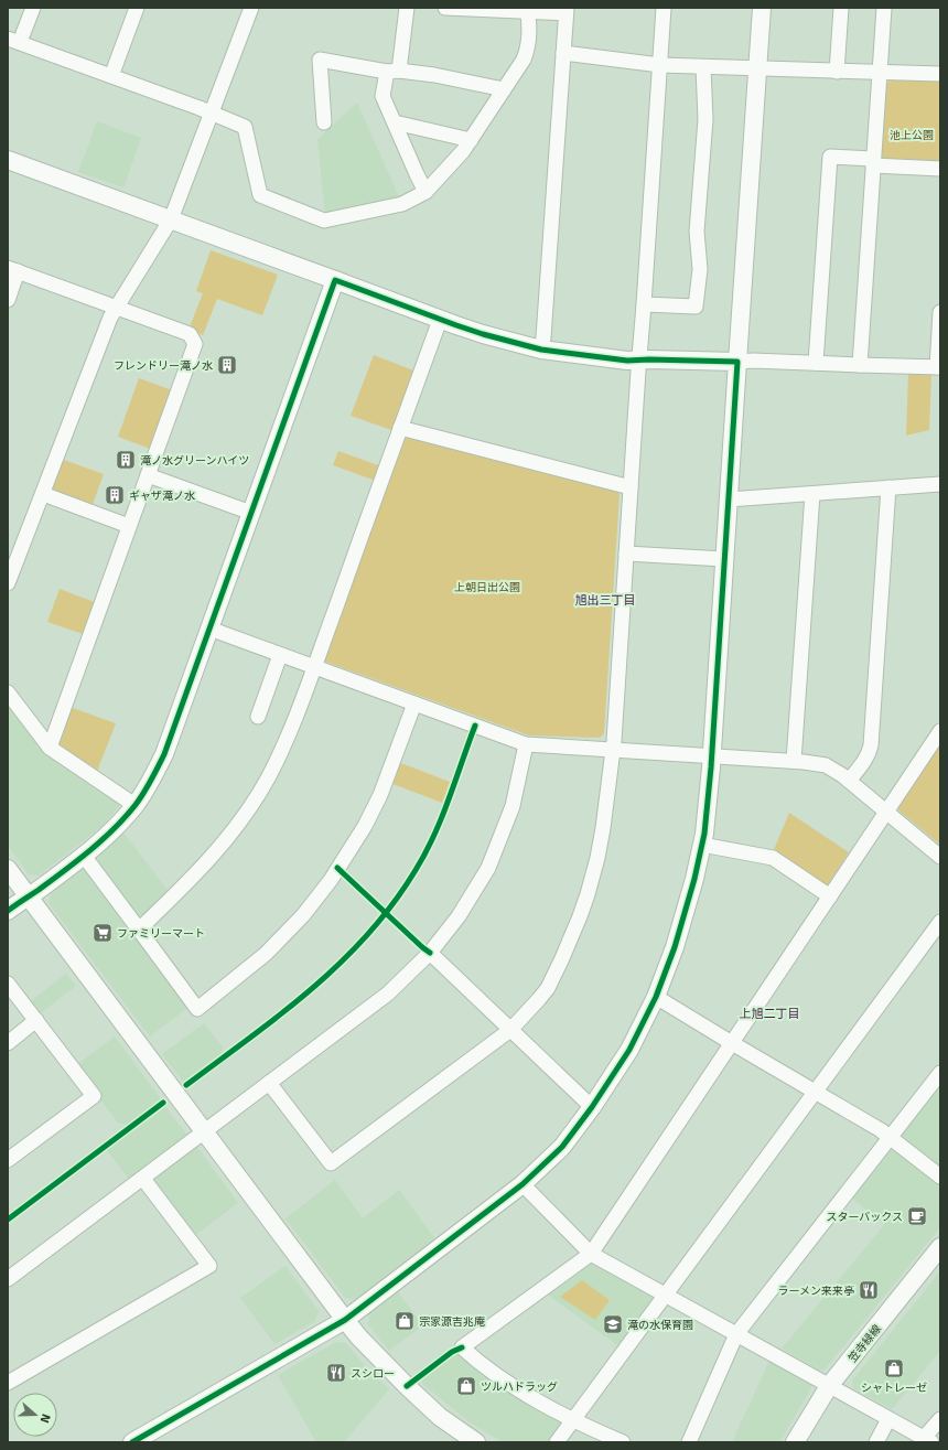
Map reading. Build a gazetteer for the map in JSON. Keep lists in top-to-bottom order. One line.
{"streets":{"street":["笠寺緑線"]},"districts":["旭出三丁目","上旭二丁目"],"parks":["池上公園","上朝日出公園"],"places":{"building":["フレンドリー滝ノ水","滝ノ水グリーンハイツ","ギャザ滝ノ水"],"supermarket":["ファミリーマート"],"cafe":["スターバックス"],"restaurant":["ラーメン来来亭","スシロー"],"shop":["宗家源吉兆庵","シャトレーゼ","ツルハドラッグ"],"school or university":["滝の水保育園"]},"north":"right"}
